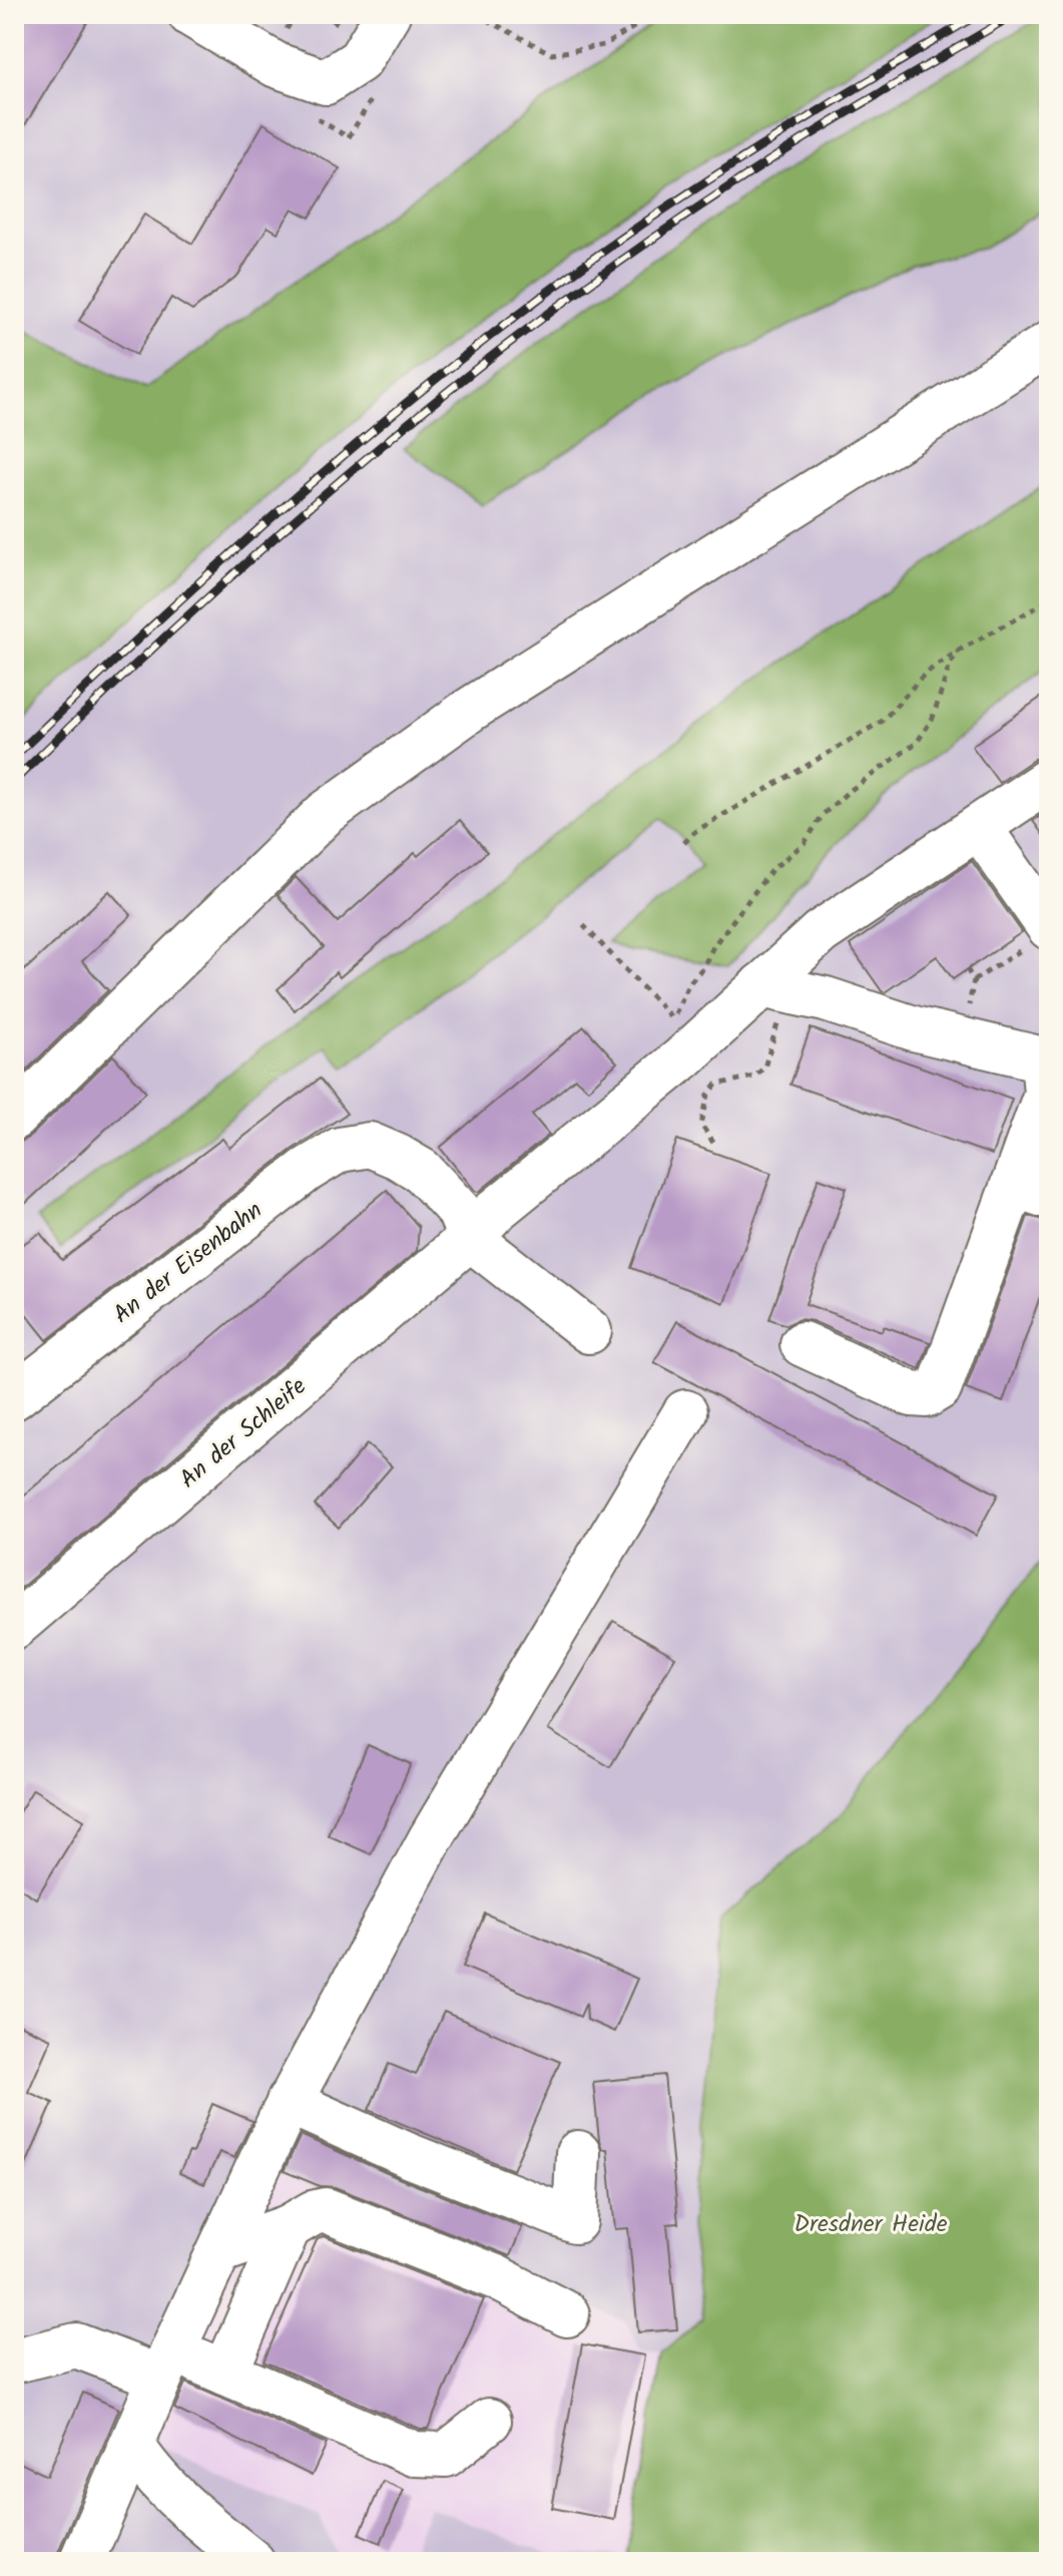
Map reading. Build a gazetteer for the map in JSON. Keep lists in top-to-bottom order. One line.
{"streets":{"street":["An der Eisenbahn","An der Schleife"]},"crossings":[["An der Eisenbahn","An der Schleife"]],"parks":["Dresdner Heide"]}
